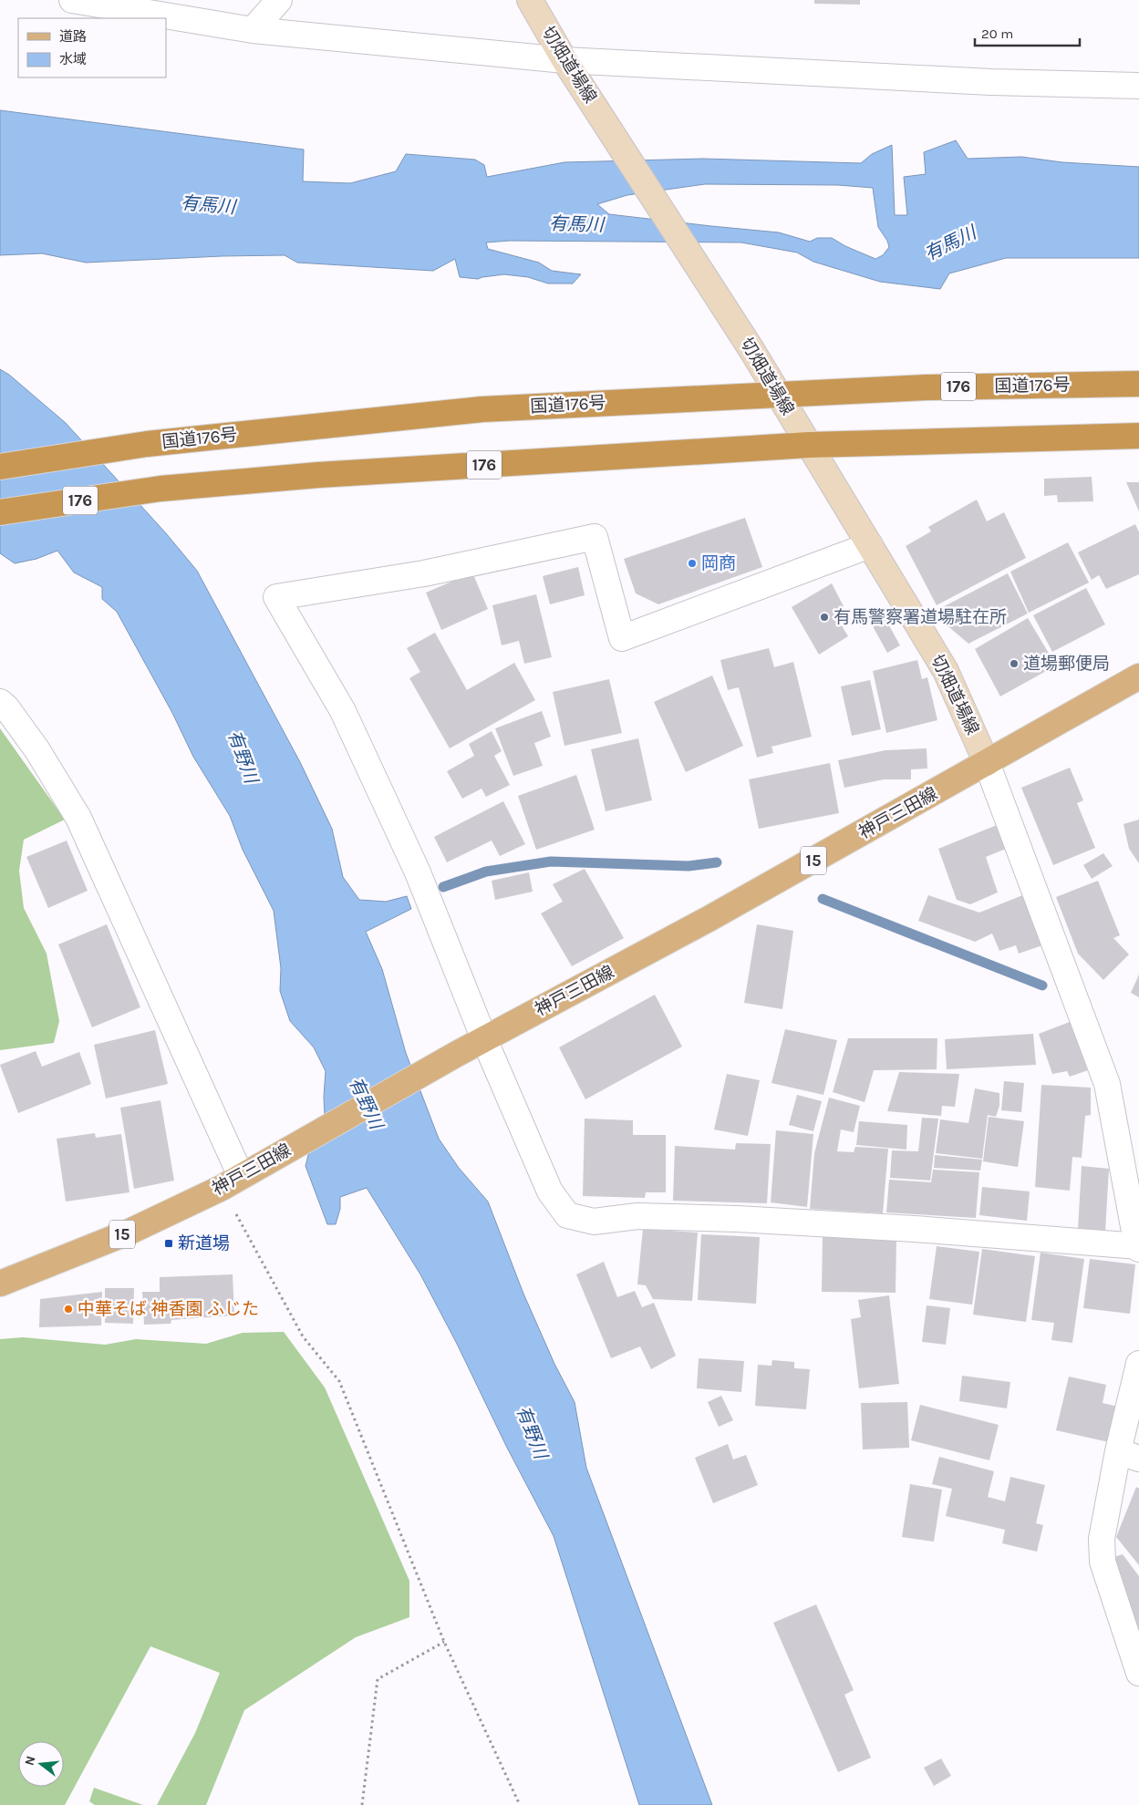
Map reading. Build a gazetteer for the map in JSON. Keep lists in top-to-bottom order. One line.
{"streets":{"highway":["国道176号","176"],"main road":["切畑道場線","神戸三田線","15"]},"crossings":[["切畑道場線","国道176号"],["切畑道場線","176"],["切畑道場線","神戸三田線"]],"water":["有馬川","有野川"],"places":{"other":["岡商","有馬警察署道場駐在所","道場郵便局","中華そば 神香園 ふじた"],"transit":["新道場"]},"legend":["道路","水域"],"scale_bar":"20 m","north":"left"}
